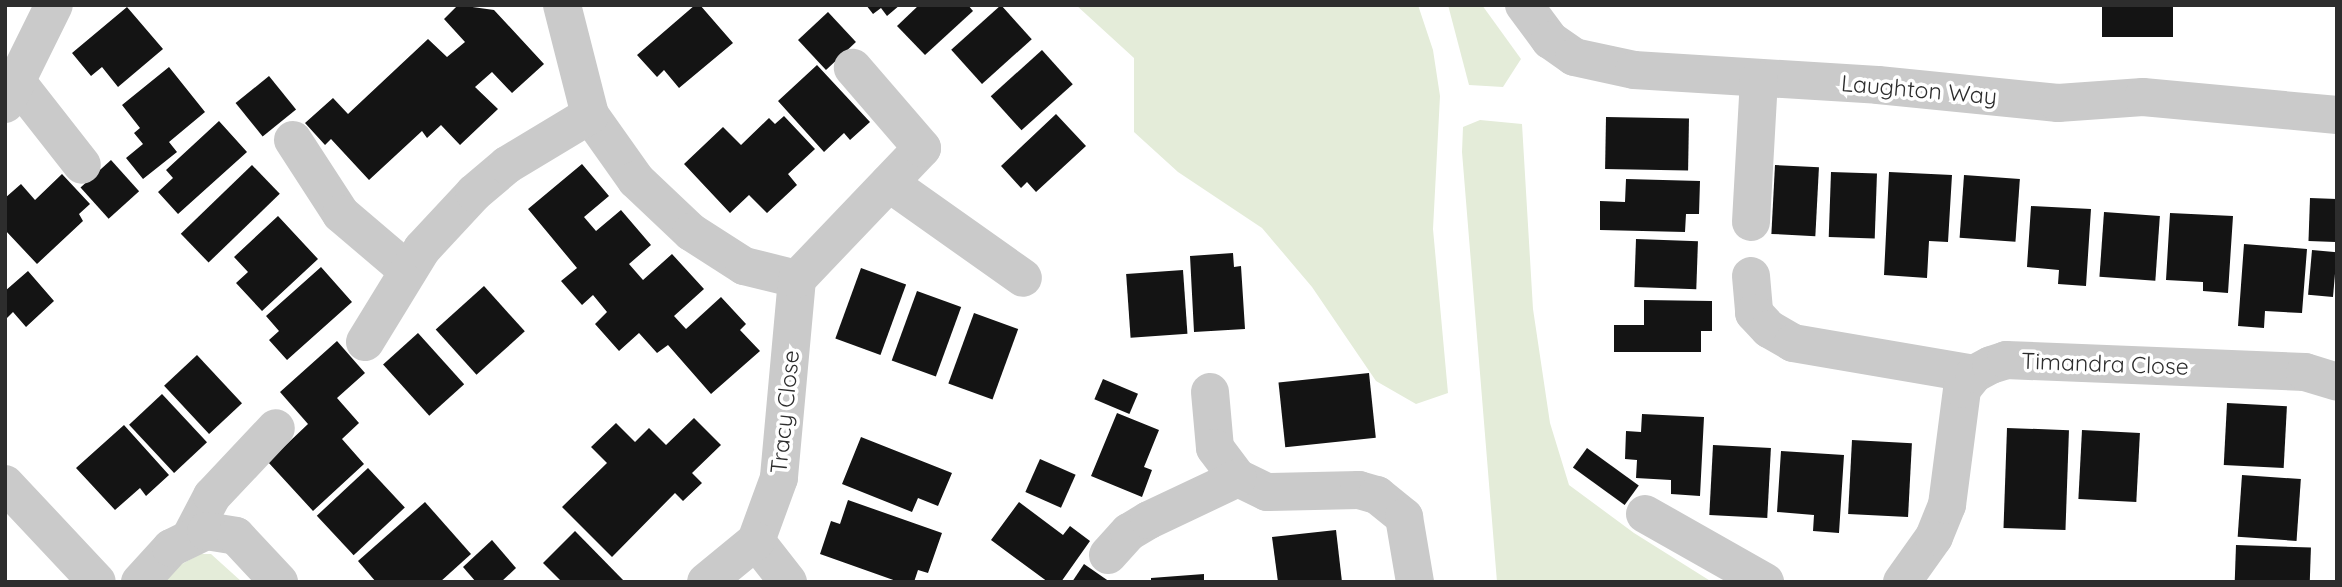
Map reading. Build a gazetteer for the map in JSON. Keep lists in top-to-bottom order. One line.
{"streets":{"street":["Laughton Way","Timandra Close","Tracy Close"]}}
